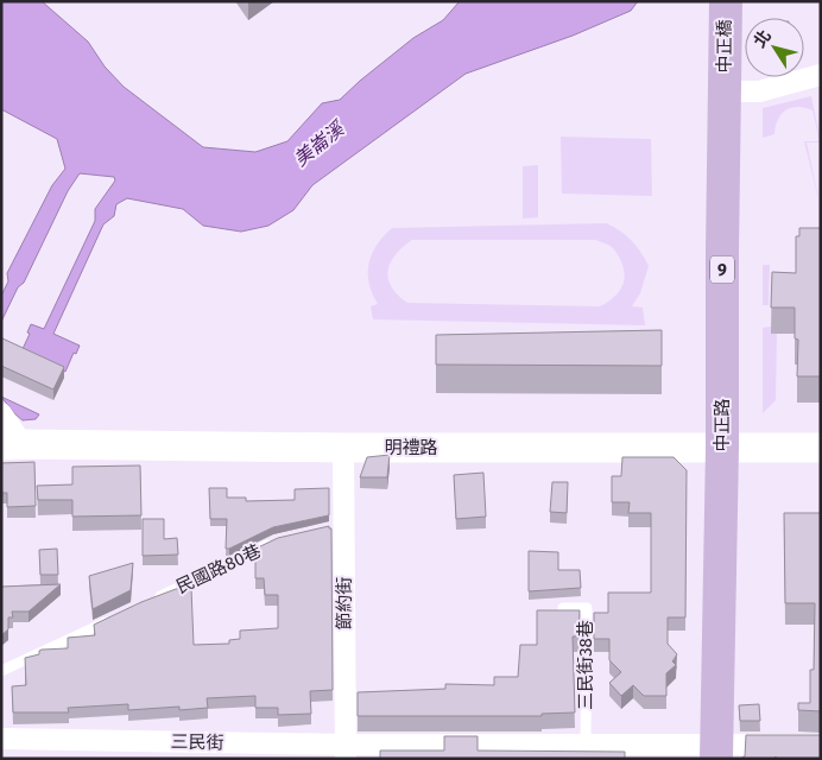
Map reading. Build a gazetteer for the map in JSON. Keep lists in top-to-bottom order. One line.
{"streets":{"main road":["中正橋","9","中正路"],"street":["明禮路","節約街","三民街"],"lane":["民國路80巷","三民街38巷"]},"crossings":[["中正橋","中正路"],["中正路","明禮路"],["中正路","三民街"],["明禮路","節約街"],["節約街","三民街"],["三民街38巷","三民街"]],"water":["美崙溪"],"north":"top left"}
